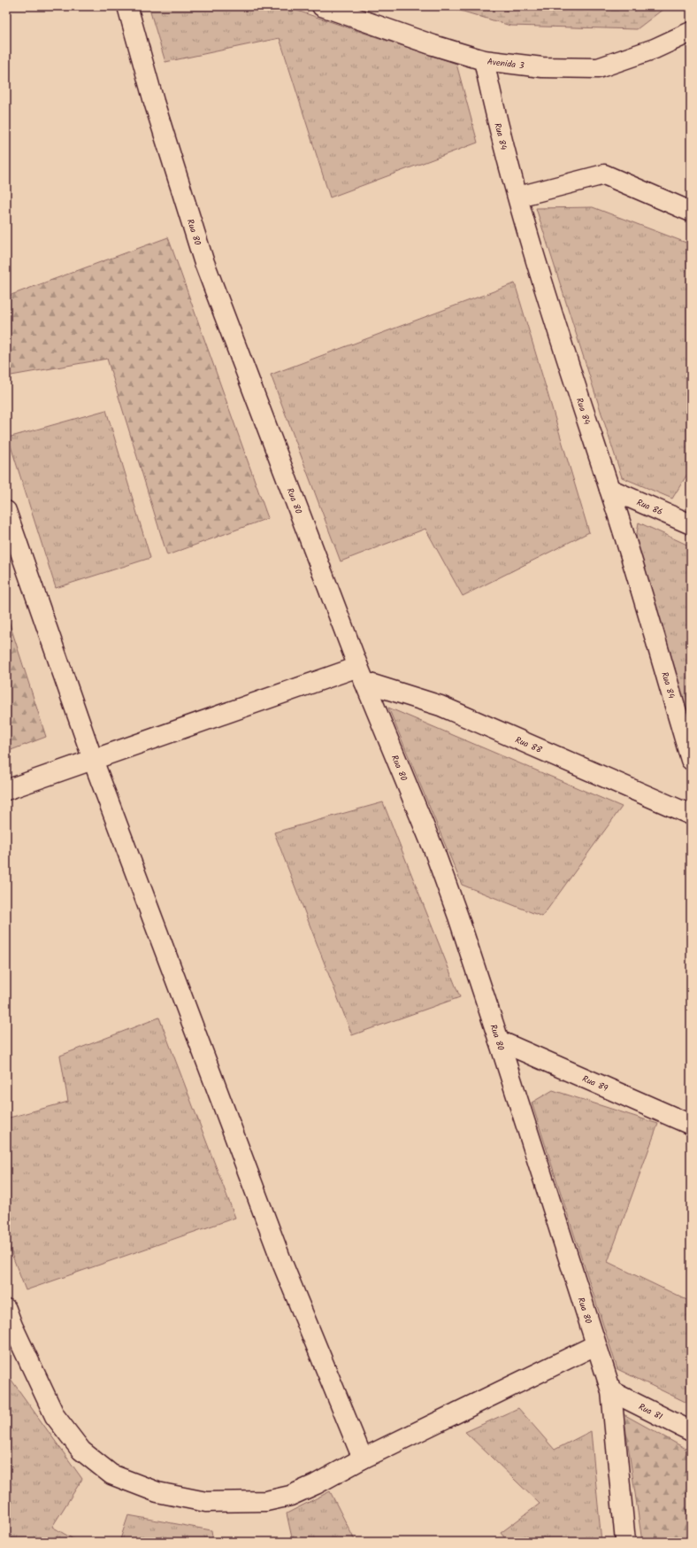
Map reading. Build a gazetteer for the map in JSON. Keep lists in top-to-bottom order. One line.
{"streets":{"street":["Avenida 3","Rua 84","Rua 80","Rua 86","Rua 88","Rua 89","Rua 81"]},"crossings":[["Avenida 3","Rua 84"],["Rua 84","Rua 86"],["Rua 80","Rua 88"],["Rua 80","Rua 89"],["Rua 80","Rua 81"]]}
